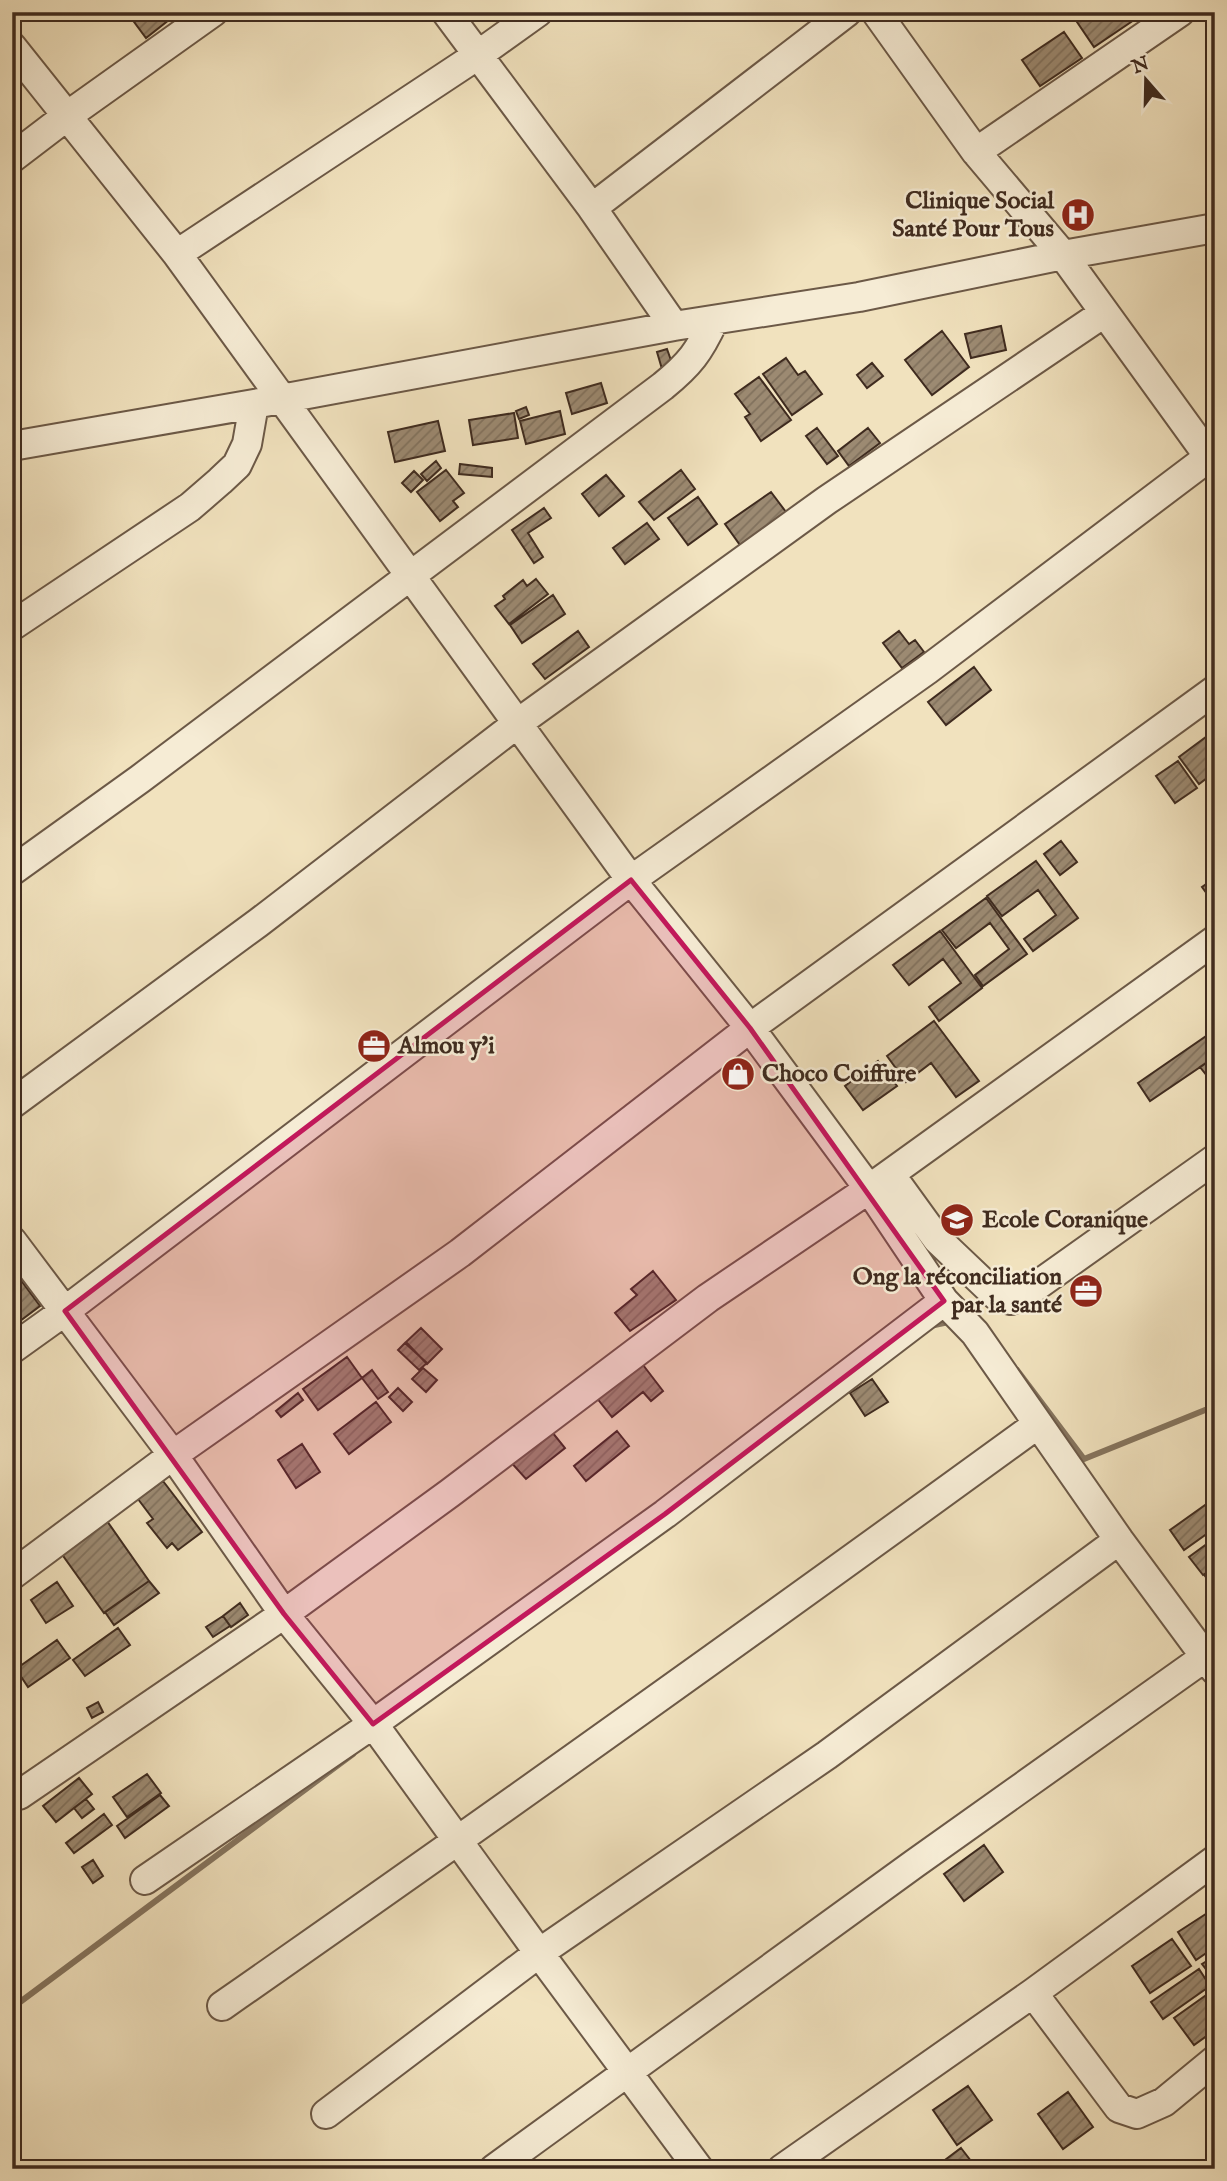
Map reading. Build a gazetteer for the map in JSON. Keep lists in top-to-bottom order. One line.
{"places":{"hospital":["Clinique Social Santé Pour Tous"],"office":["Almou y'i","Ong la réconciliation par la santé"],"shop":["Choco Coiffure"],"school or university":["Ecole Coranique"]},"north":"top"}
